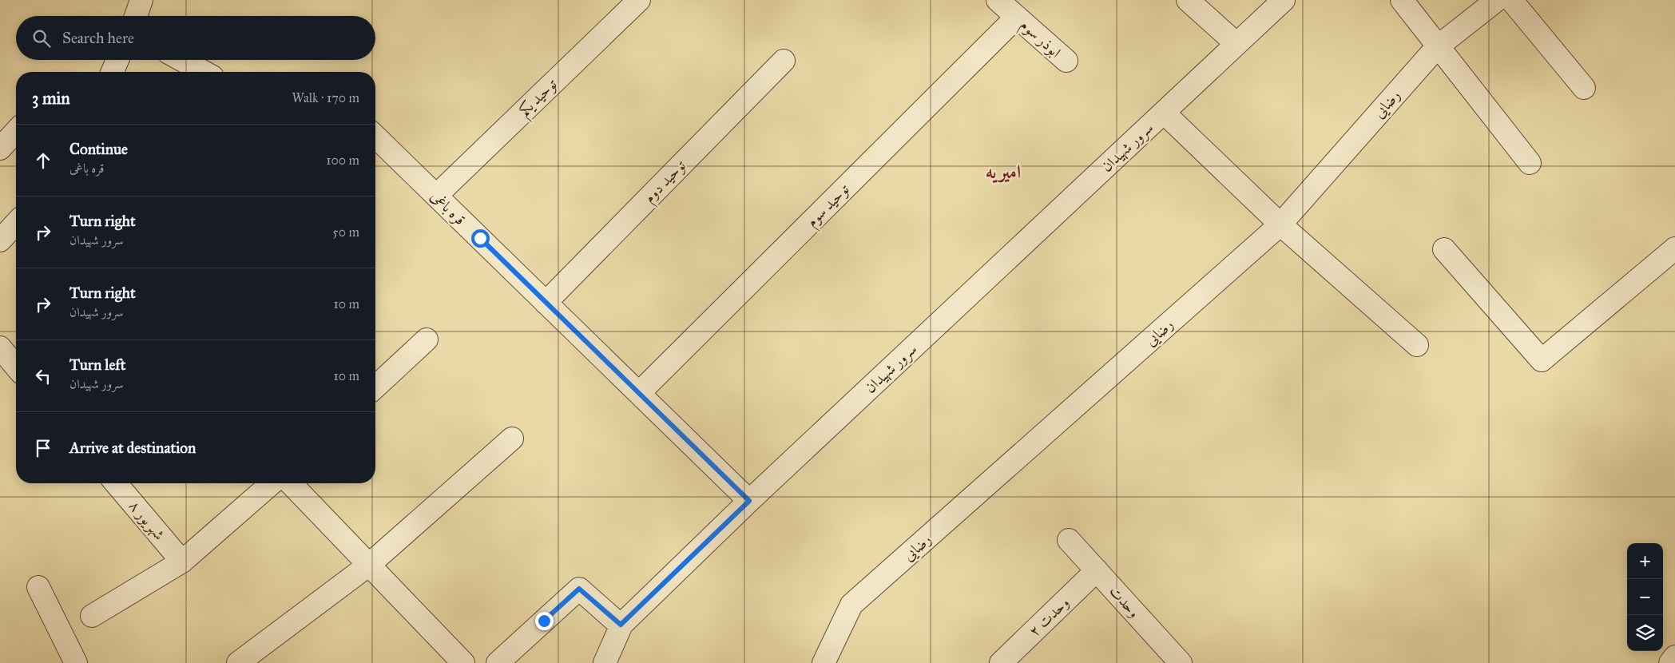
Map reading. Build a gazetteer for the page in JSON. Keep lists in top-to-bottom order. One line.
{"streets":{"street":["ابوذر سوم","توحید یکم","رضایی","سرور شهیدان","توحید دوم","توحید سوم","قره باغی","۸ شهریور","وحدت","وحدت ۲"]},"crossings":[["ابوذر سوم","توحید سوم"],["توحید یکم","قره باغی"],["سرور شهیدان","قره باغی"],["توحید دوم","قره باغی"],["توحید سوم","قره باغی"],["وحدت","وحدت ۲"]],"districts":["امیریه"],"page":{"search":"Search here","heading":["3 min","Walk · 170 m"],"list":[["Continue","قره باغی","100 m"],["Turn right","سرور شهیدان","50 m"],["Turn right","سرور شهیدان","10 m"],["Turn left","سرور شهیدان","10 m"],"Arrive at destination"],"map_buttons":["+","−"]}}
